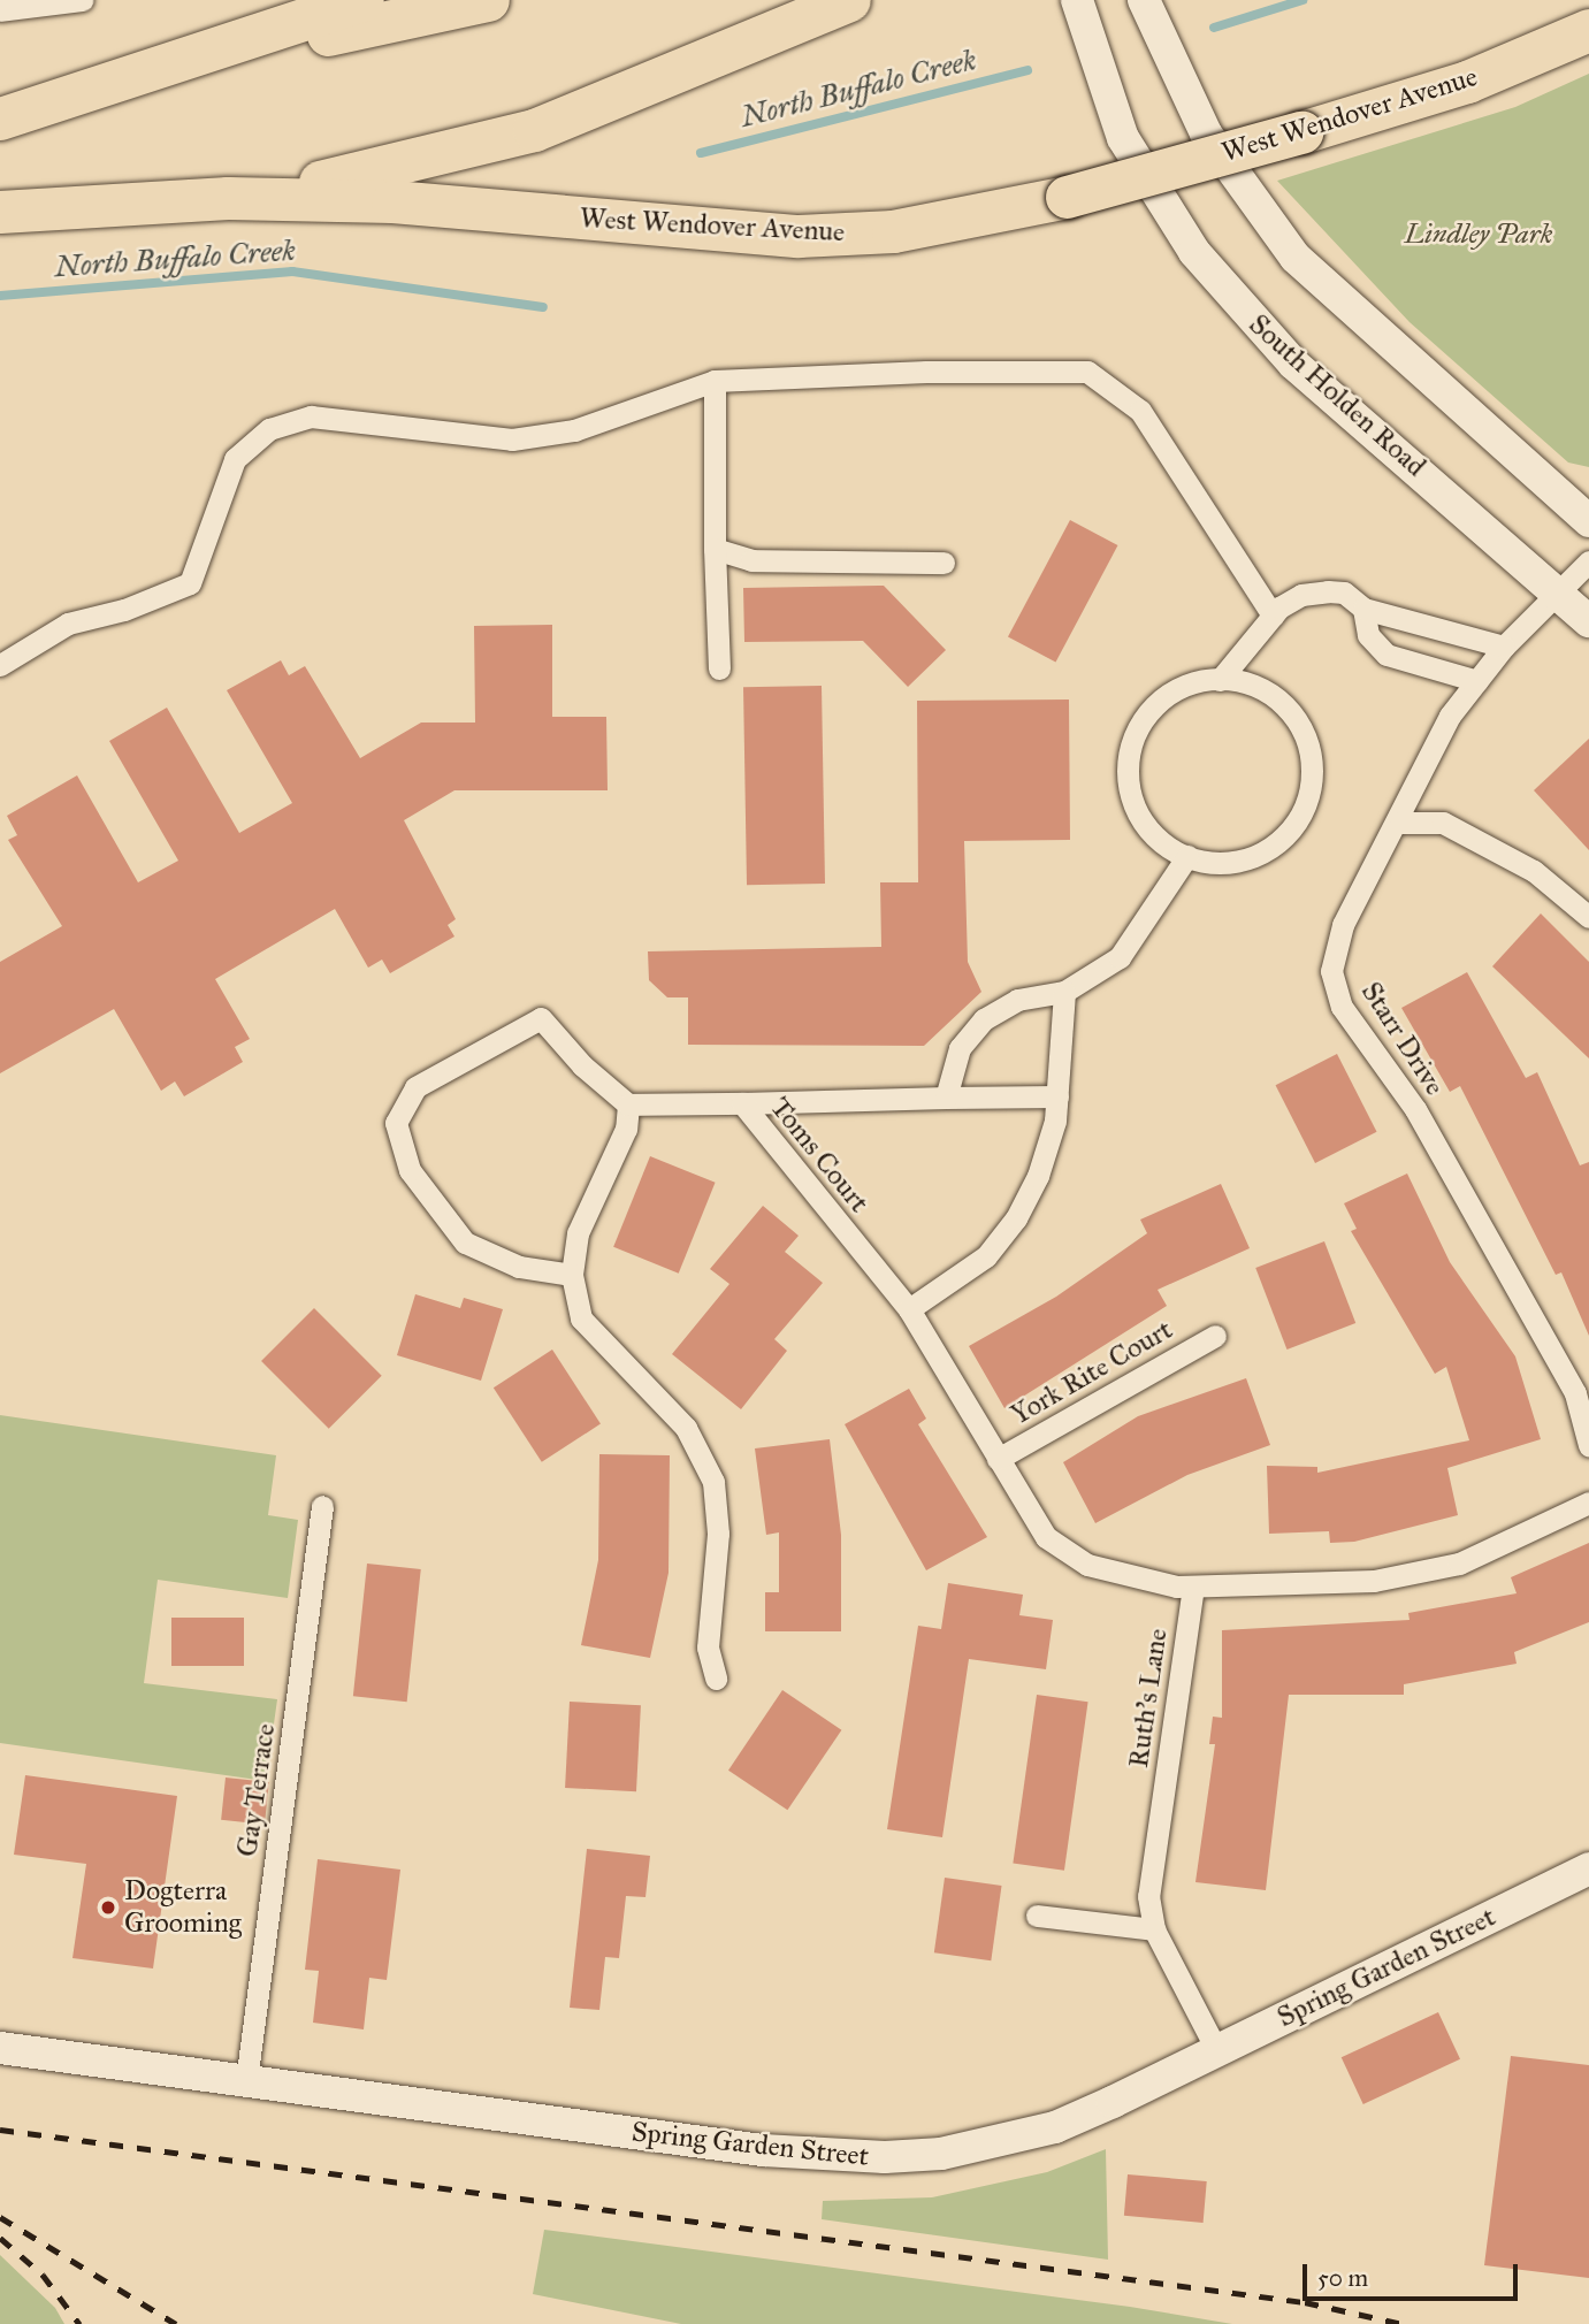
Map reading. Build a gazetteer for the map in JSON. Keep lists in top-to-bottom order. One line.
{"streets":{"highway":["West Wendover Avenue"],"main road":["South Holden Road","Spring Garden Street"],"street":["Starr Drive","Toms Court","York Rite Court","Ruth's Lane","Gay Terrace"]},"crossings":[["South Holden Road","Starr Drive"],["Toms Court","York Rite Court"],["Ruth's Lane","Spring Garden Street"],["Gay Terrace","Spring Garden Street"]],"water":["North Buffalo Creek"],"parks":["Lindley Park"],"places":["Dogterra Grooming"],"scale_bar":"50 m"}
